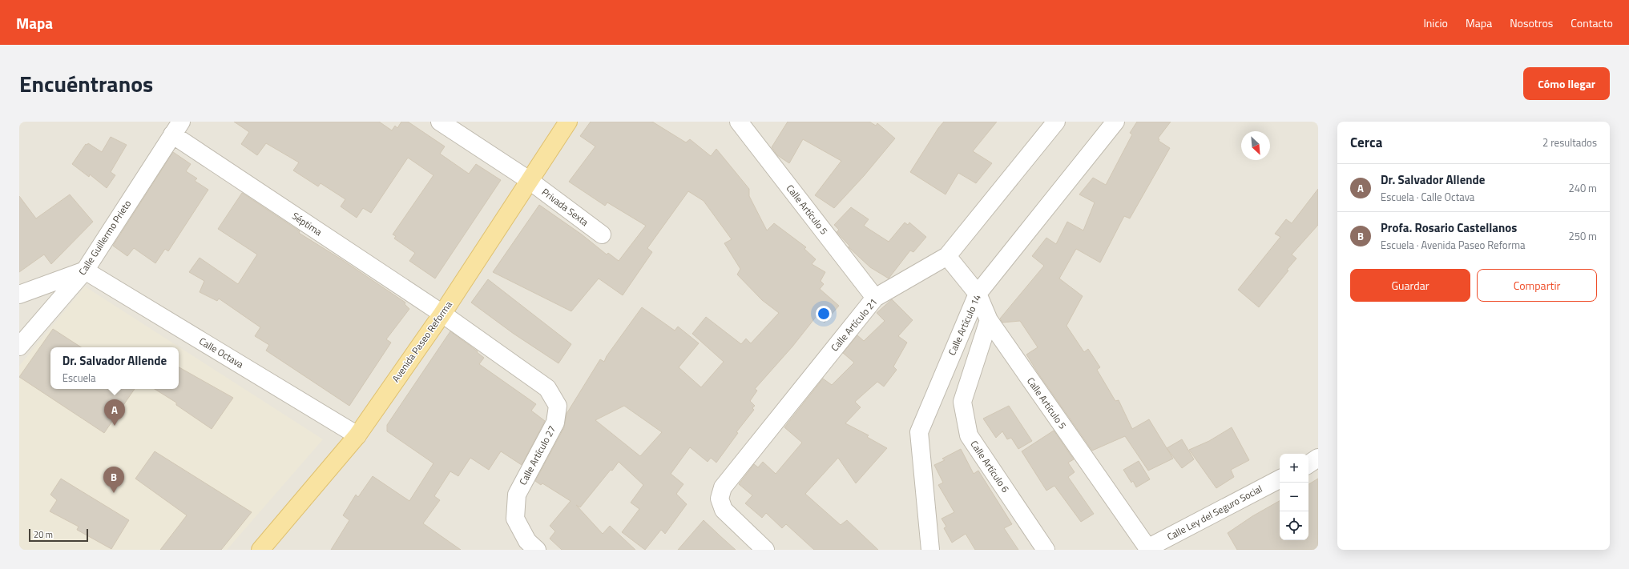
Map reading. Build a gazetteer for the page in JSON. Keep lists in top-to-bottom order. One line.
{"streets":{"main road":["Avenida Paseo Reforma"],"street":["Privada Sexta","Calle Artículo 5","Séptima","Calle Guillermo Prieto","Calle Artículo 21","Calle Artículo 14","Calle Octava","Calle Artículo 27","Calle Artículo 6","Calle Ley del Seguro Social"]},"crossings":[["Privada Sexta","Avenida Paseo Reforma"],["Calle Artículo 5","Calle Artículo 21"],["Calle Artículo 5","Calle Artículo 14"],["Calle Artículo 5","Calle Artículo 6"],["Calle Artículo 5","Calle Ley del Seguro Social"],["Séptima","Calle Guillermo Prieto"],["Séptima","Avenida Paseo Reforma"],["Séptima","Calle Artículo 27"],["Calle Guillermo Prieto","Calle Octava"],["Avenida Paseo Reforma","Calle Octava"],["Avenida Paseo Reforma","Calle Artículo 27"]],"scale_bar":"20 m","north":"bottom right","page":{"header":"Mapa","nav":["Inicio","Mapa","Nosotros","Contacto"],"title":"Encuéntranos","buttons":["Cómo llegar",["Guardar","Compartir"]],"heading":["Cerca","2 resultados"],"list":[{"mark":"A","name":"Dr. Salvador Allende","note":"Escuela · Calle Octava","value":"240 m"},{"mark":"B","name":"Profa. Rosario Castellanos","note":"Escuela · Avenida Paseo Reforma","value":"250 m"}],"popup":["Dr. Salvador Allende","Escuela"],"pins":["A","B"],"map_buttons":["+","−"],"scale":"20 m"}}
